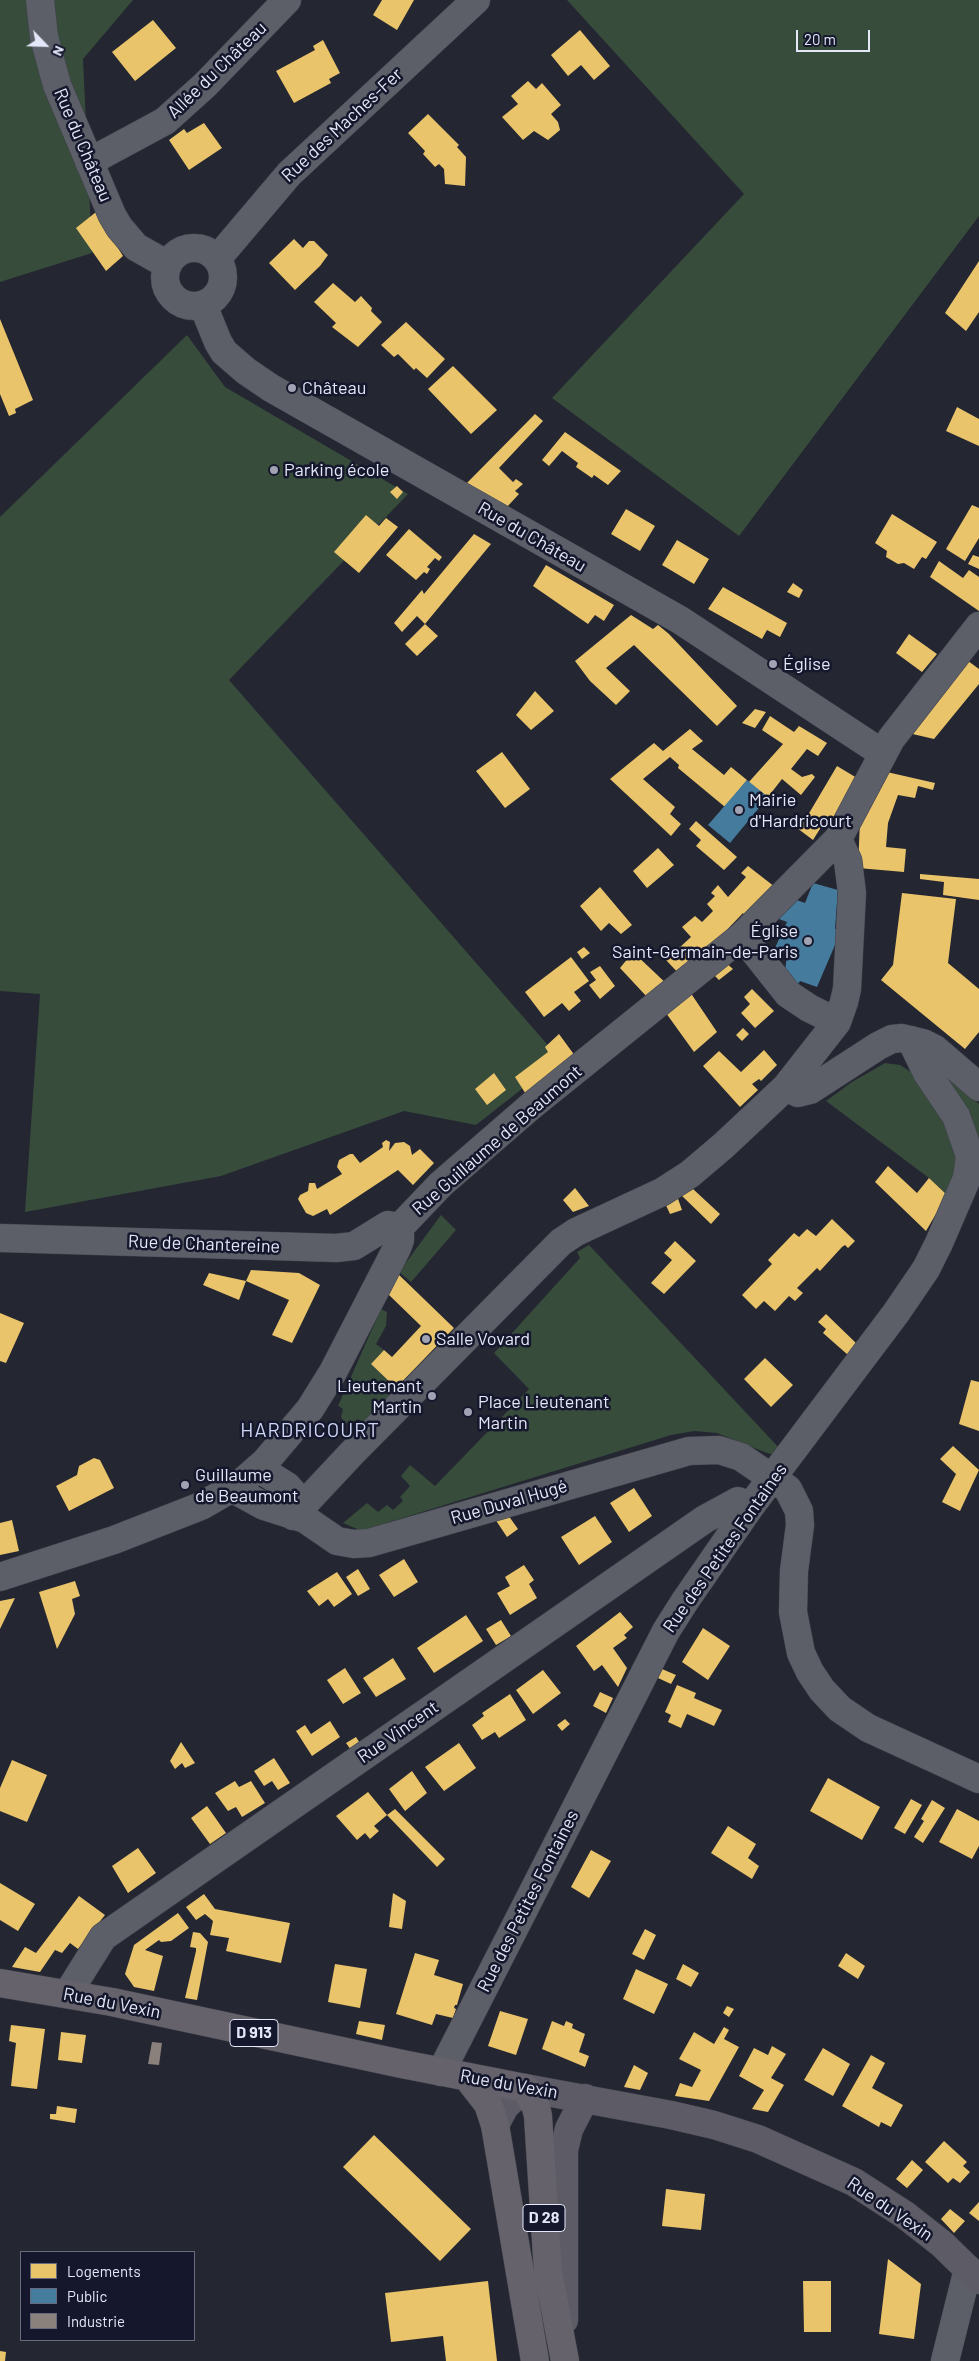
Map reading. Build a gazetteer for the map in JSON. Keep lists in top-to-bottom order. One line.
{"streets":{"main road":["Rue du Vexin","D 913","D 28"],"street":["Allée du Château","Rue des Maches-Fer","Rue du Château","Rue Guillaume de Beaumont","Rue de Chantereine","Rue Duval Hugé","Rue des Petites Fontaines","Rue Vincent"]},"crossings":[["Allée du Château","Rue du Château"],["Rue des Maches-Fer","Rue du Château"],["Rue du Château","Rue Guillaume de Beaumont"],["Rue Guillaume de Beaumont","Rue de Chantereine"],["Rue Guillaume de Beaumont","Rue Duval Hugé"],["Rue Duval Hugé","Rue des Petites Fontaines"],["Rue des Petites Fontaines","Rue Vincent"],["Rue des Petites Fontaines","Rue du Vexin"],["Rue des Petites Fontaines","D 28"],["Rue Vincent","Rue du Vexin"],["Rue du Vexin","D 28"]],"districts":["HARDRICOURT"],"places":["Château","Parking école","Église","Mairie d'Hardricourt","Église Saint-Germain-de-Paris","Salle Vovard","Lieutenant Martin","Place Lieutenant Martin","Guillaume de Beaumont"],"legend":["Logements","Public","Industrie"],"scale_bar":"20 m","north":"bottom right"}
